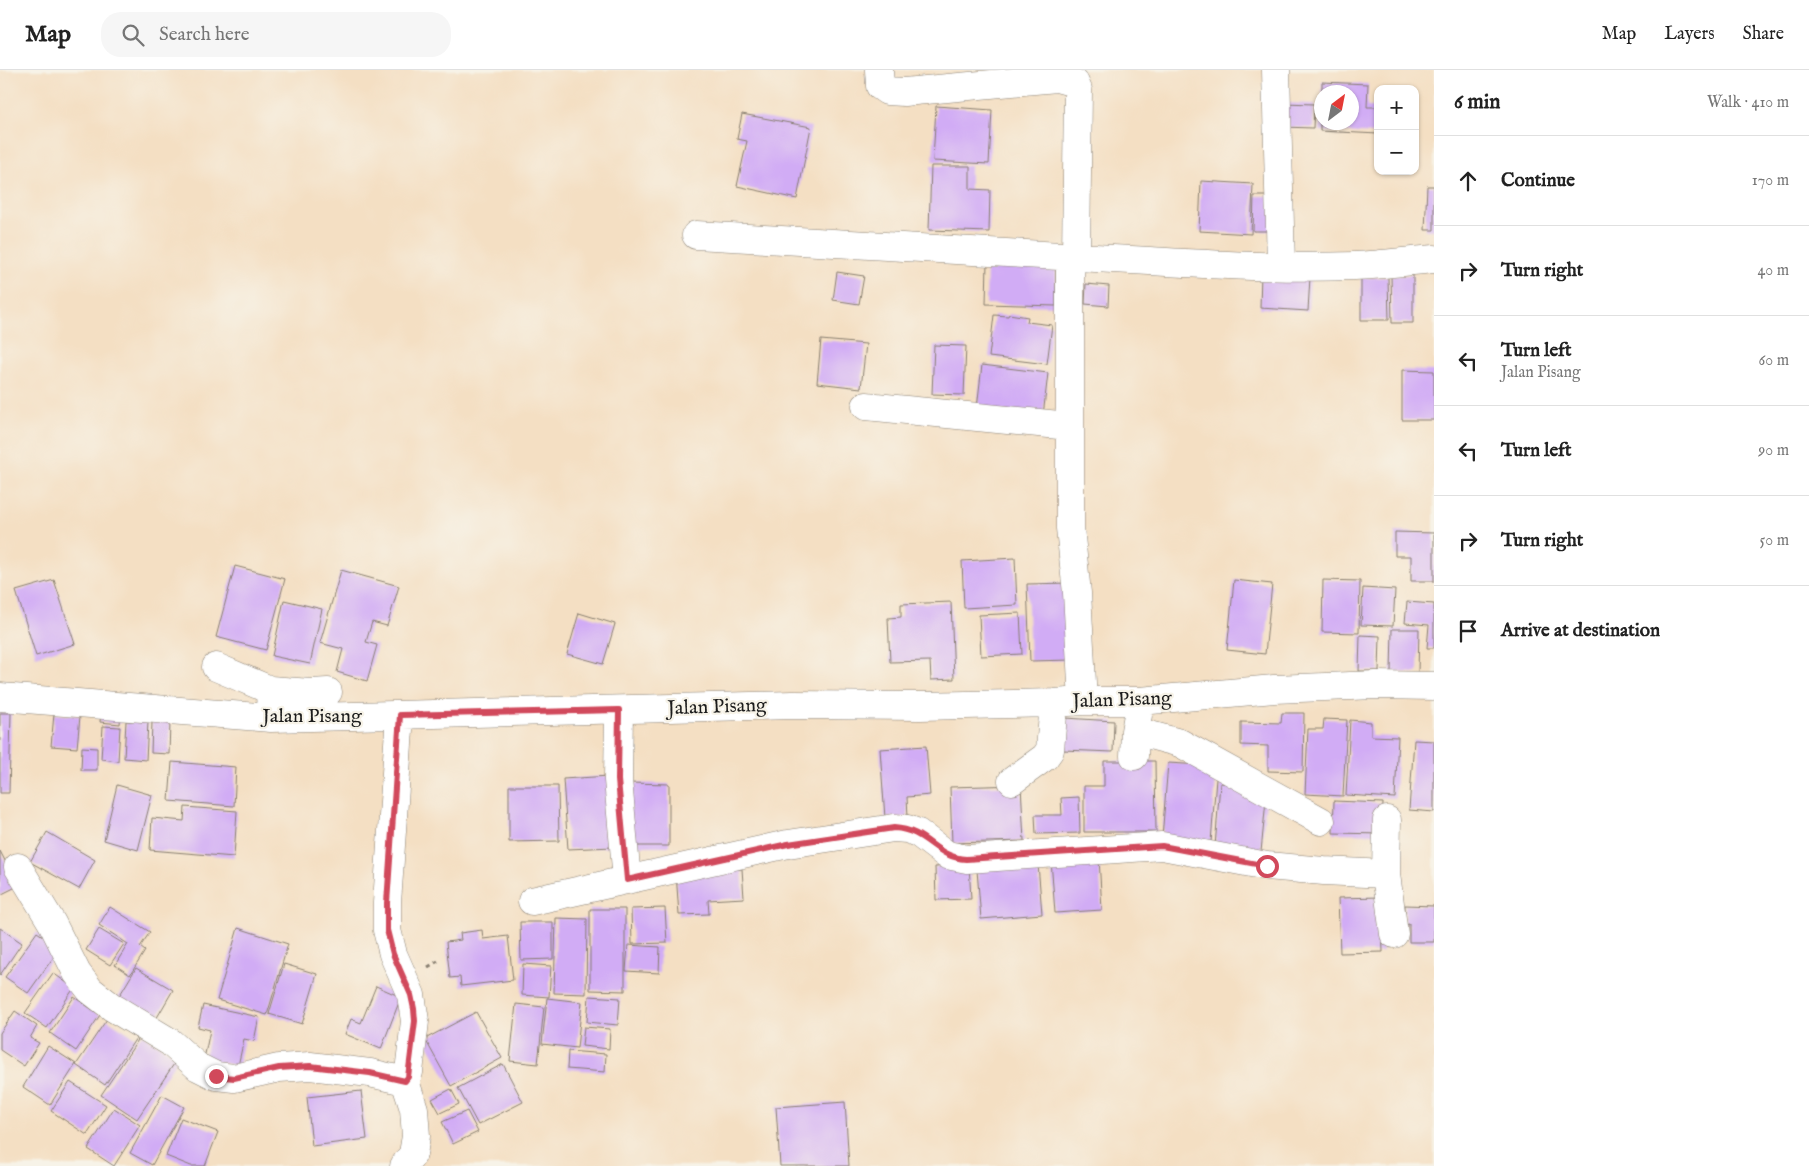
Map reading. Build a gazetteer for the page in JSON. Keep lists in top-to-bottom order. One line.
{"streets":{"street":["Jalan Pisang"]},"north":"top right","page":{"header":"Map","search":"Search here","nav":["Map","Layers","Share"],"heading":["6 min","Walk · 410 m"],"map_buttons":["+","−"],"list":[["Continue","170 m"],["Turn right","40 m"],["Turn left","Jalan Pisang","60 m"],["Turn left","90 m"],["Turn right","50 m"],"Arrive at destination"]}}
